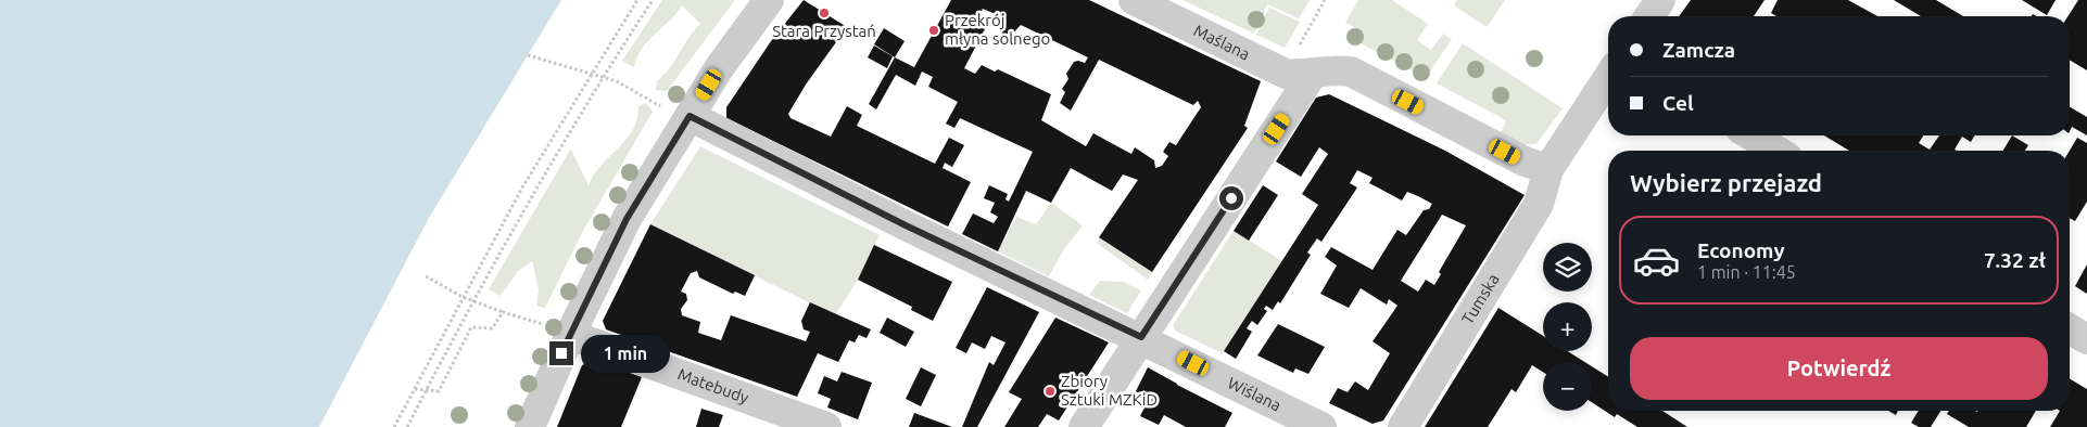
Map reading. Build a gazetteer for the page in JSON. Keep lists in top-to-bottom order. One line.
{"streets":{"street":["Maślana","Tumska","Matebudy","Wiślana"]},"crossings":[["Maślana","Tumska"]],"places":["Stara Przystań","Przekrój młyna solnego","Zbiory Sztuki MZKiD"],"page":{"banner":["Zamcza","Cel"],"heading":"Wybierz przejazd","list":[{"name":"Economy","note":"1 min · 11:45","value":"7.32 zł"}],"map_buttons":["+","−"],"buttons":"Potwierdź","bubble":"1 min"}}
